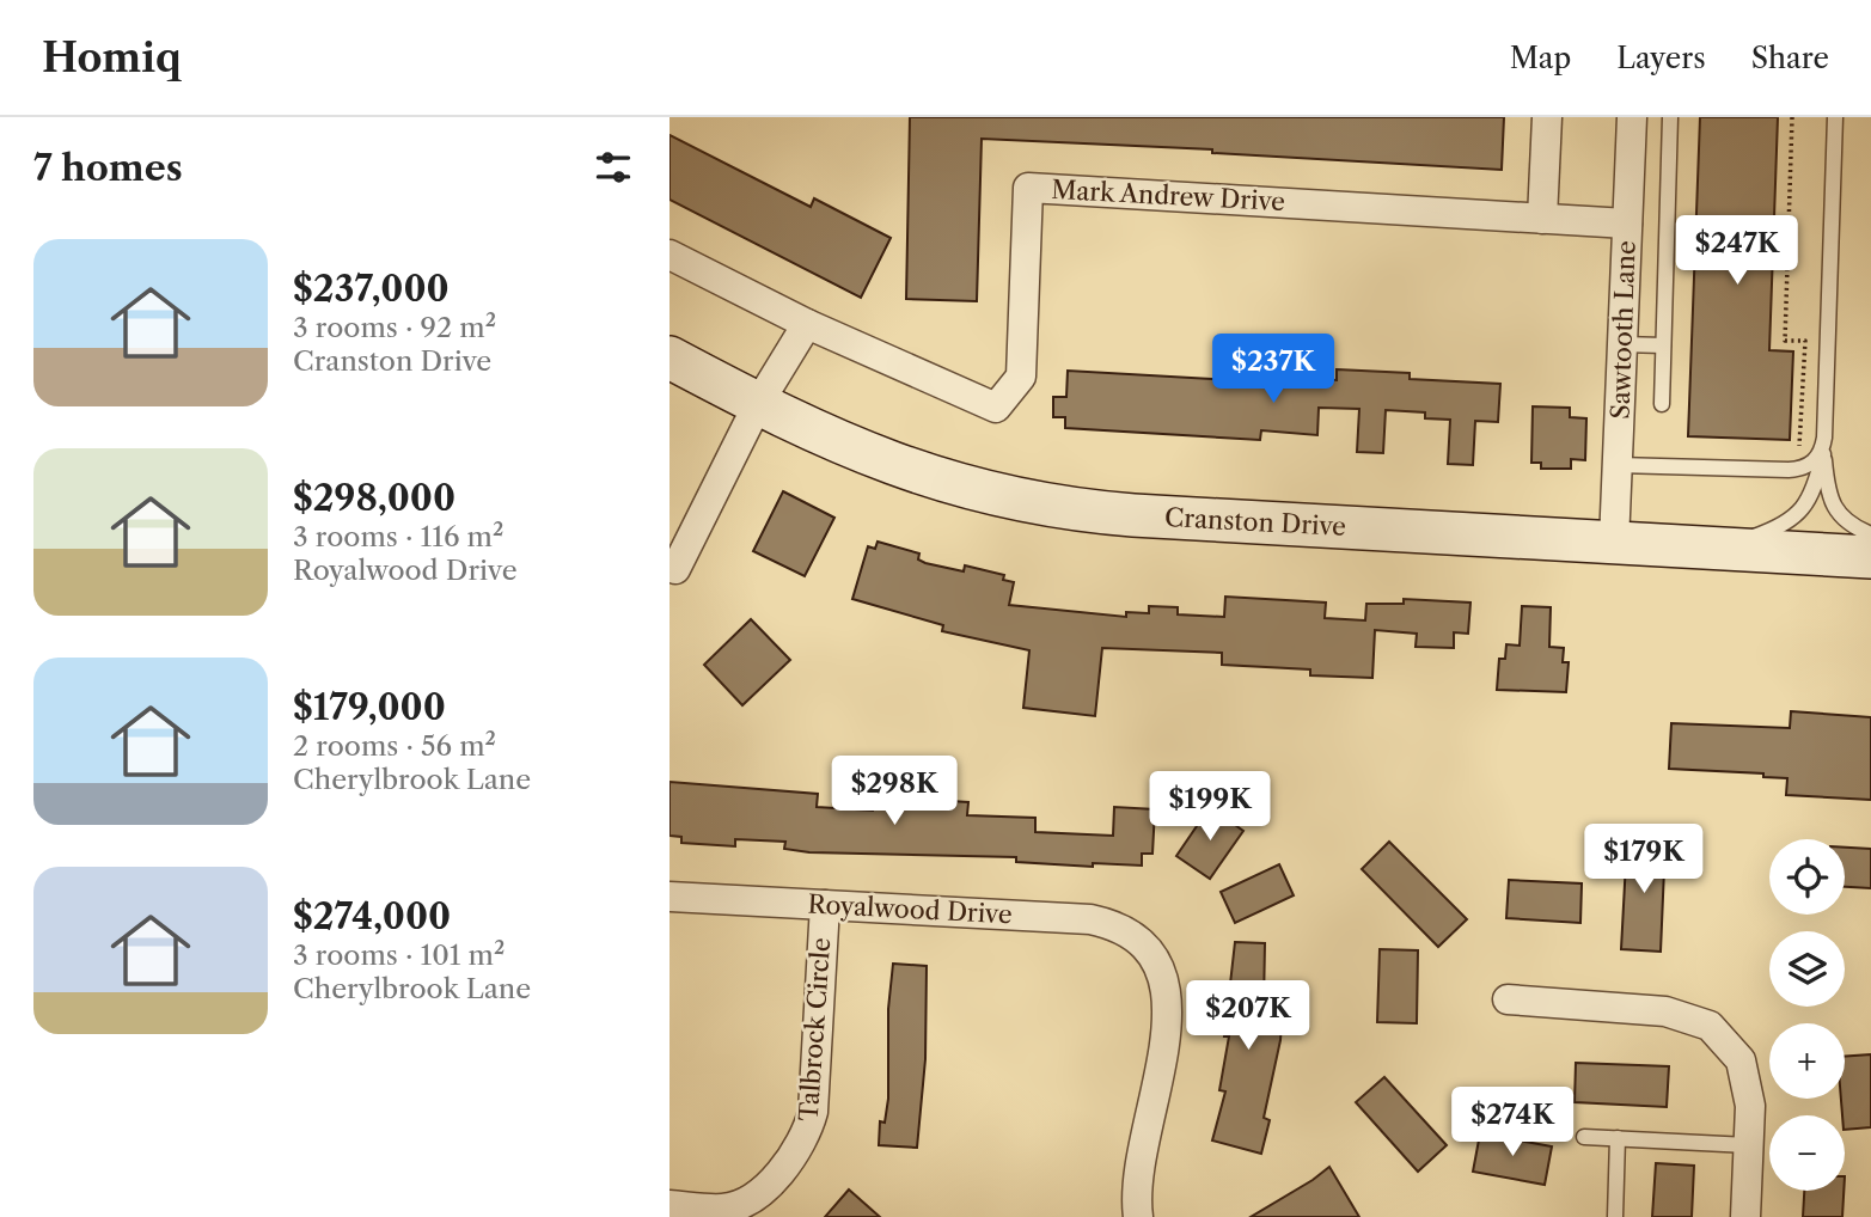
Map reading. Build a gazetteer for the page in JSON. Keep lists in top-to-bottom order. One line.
{"streets":{"street":["Mark Andrew Drive","Sawtooth Lane","Cranston Drive","Royalwood Drive","Talbrock Circle"]},"crossings":[["Mark Andrew Drive","Sawtooth Lane"],["Sawtooth Lane","Cranston Drive"],["Royalwood Drive","Talbrock Circle"]],"page":{"header":"Homiq","nav":["Map","Layers","Share"],"heading":"7 homes","price":["$247K","$237K","$298K","$199K","$179K","$207K","$274K"],"list":[{"name":"$237,000","note":"3 rooms · 92 m² · Cranston Drive"},{"name":"$298,000","note":"3 rooms · 116 m² · Royalwood Drive"},{"name":"$179,000","note":"2 rooms · 56 m² · Cherylbrook Lane"},{"name":"$274,000","note":"3 rooms · 101 m² · Cherylbrook Lane"}],"map_buttons":["+","−"]}}
